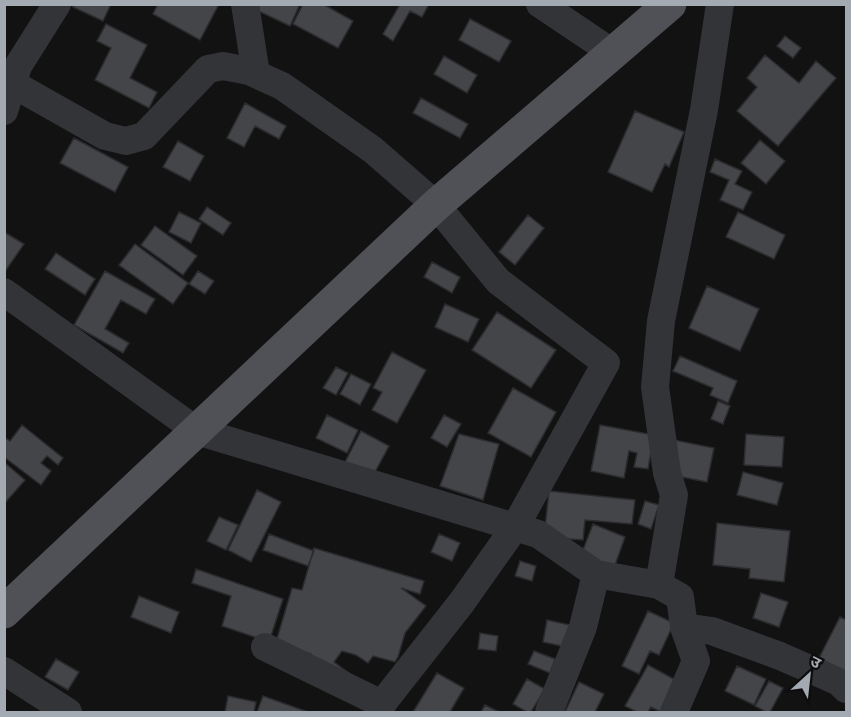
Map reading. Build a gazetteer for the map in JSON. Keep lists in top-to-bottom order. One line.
{"north":"top right"}
